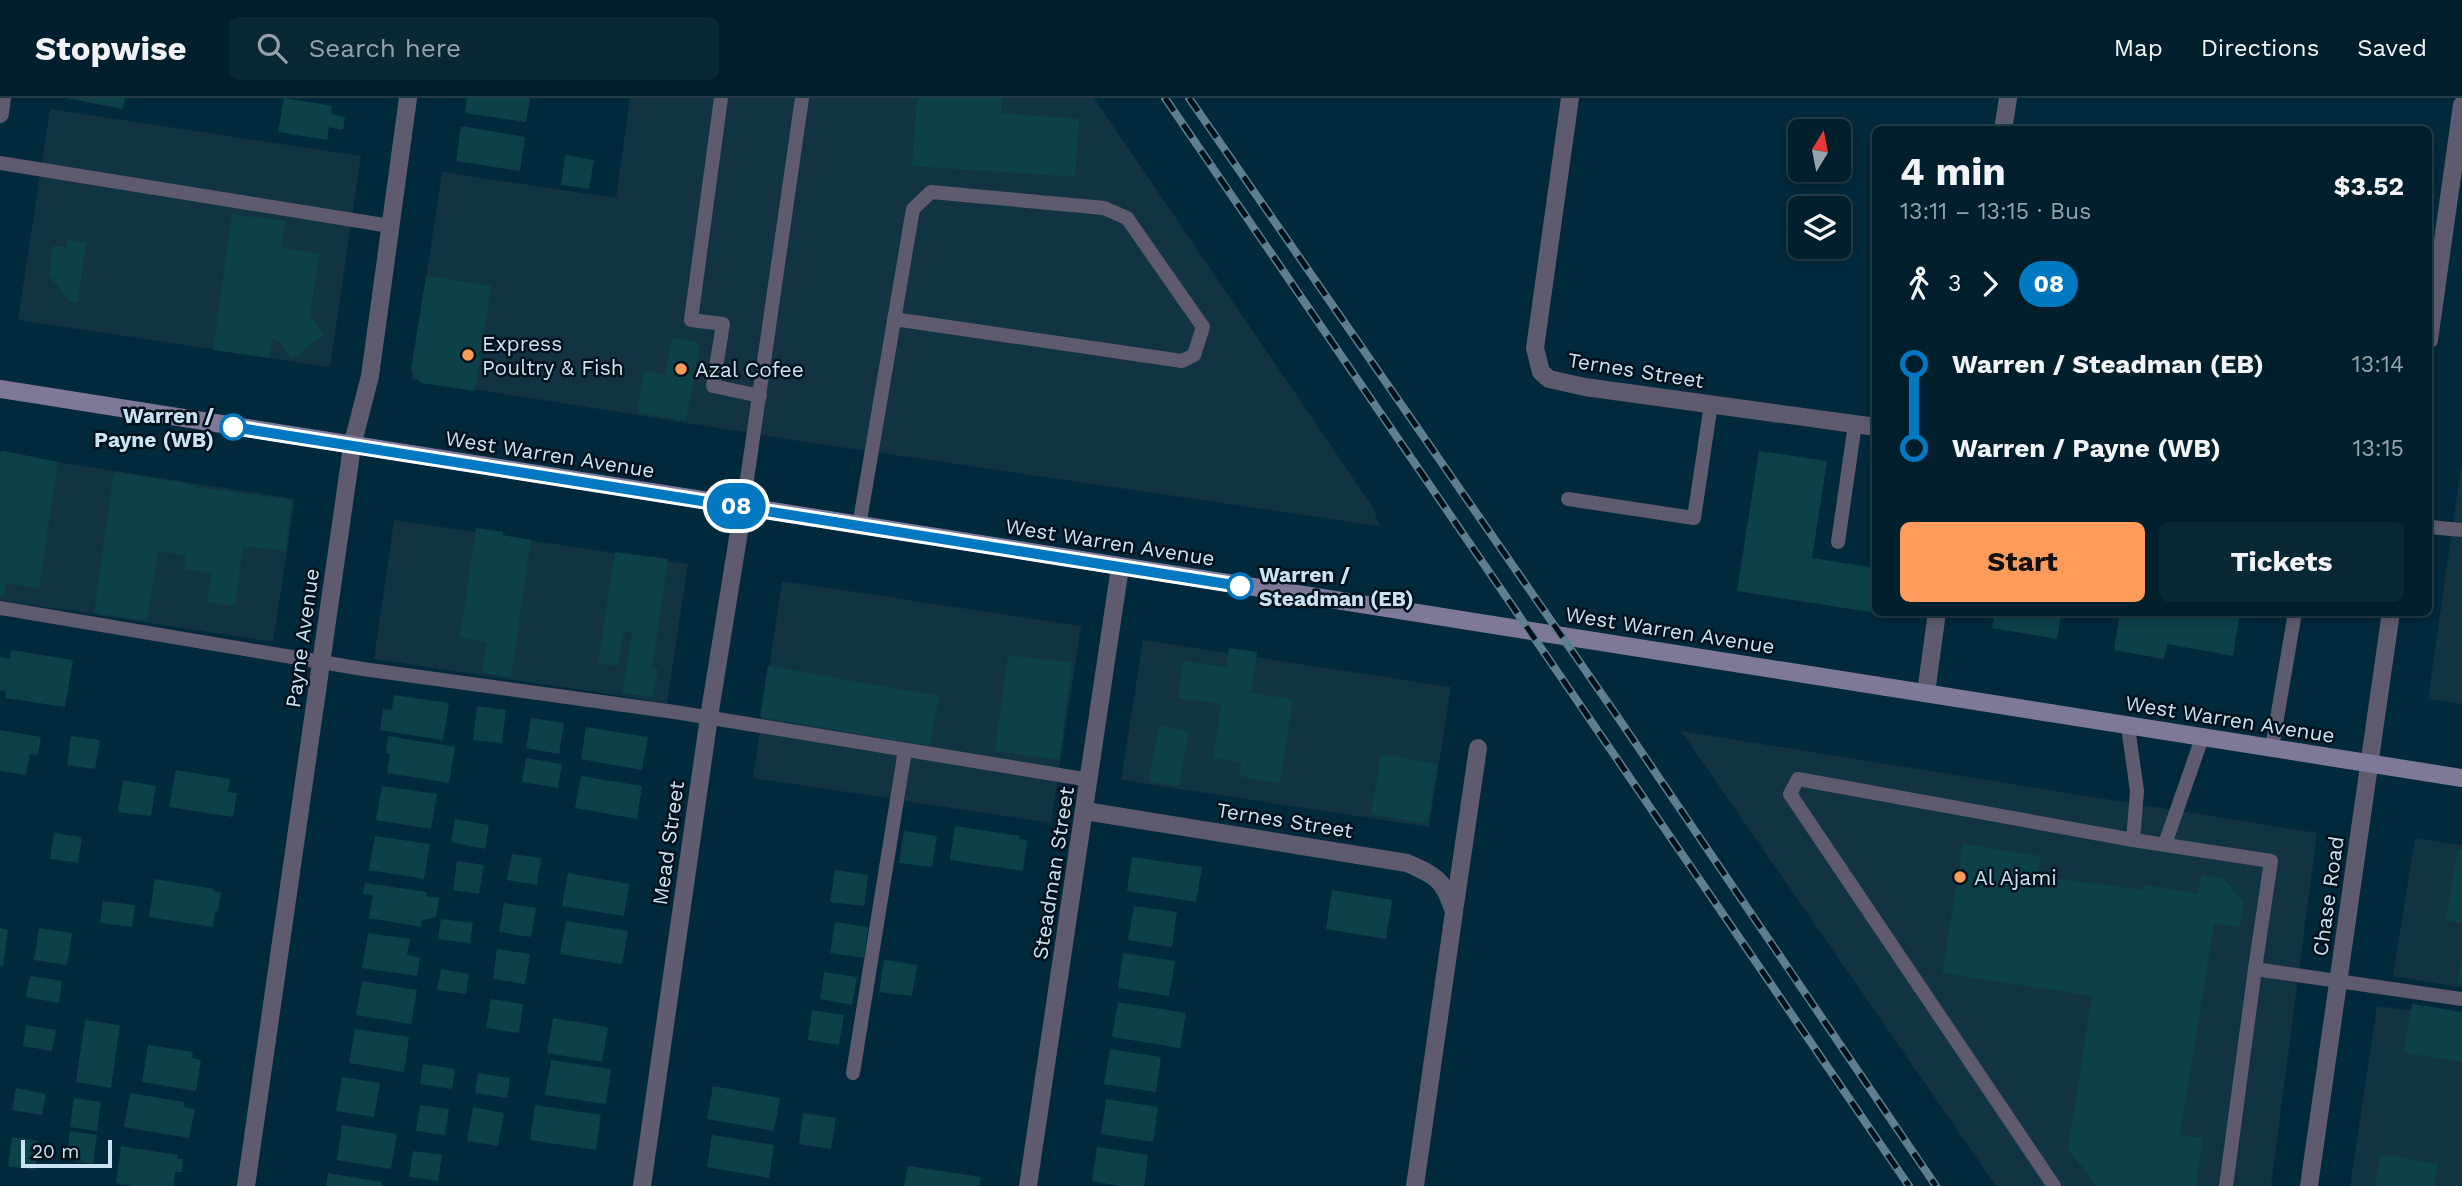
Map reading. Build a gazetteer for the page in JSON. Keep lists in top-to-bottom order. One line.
{"streets":{"main road":["West Warren Avenue"],"street":["Ternes Street","Payne Avenue","Mead Street","Steadman Street","Chase Road"]},"crossings":[["Ternes Street","Steadman Street"],["West Warren Avenue","Payne Avenue"],["West Warren Avenue","Mead Street"],["West Warren Avenue","Steadman Street"],["West Warren Avenue","Chase Road"]],"places":["Express Poultry & Fish","Azal Cofee","Warren / Payne (WB)","Warren / Steadman (EB)","Al Ajami"],"lines":["bus line 08"],"scale_bar":"20 m","north":"top","page":{"header":"Stopwise","search":"Search here","nav":["Map","Directions","Saved"],"on_map":"08","heading":["4 min","13:11 – 13:15 · Bus","$3.52"],"legs":["3","08"],"list":[{"name":"Warren / Steadman (EB)","value":"13:14"},{"name":"Warren / Payne (WB)","value":"13:15"}],"buttons":["Start","Tickets"],"scale":"20 m"}}
